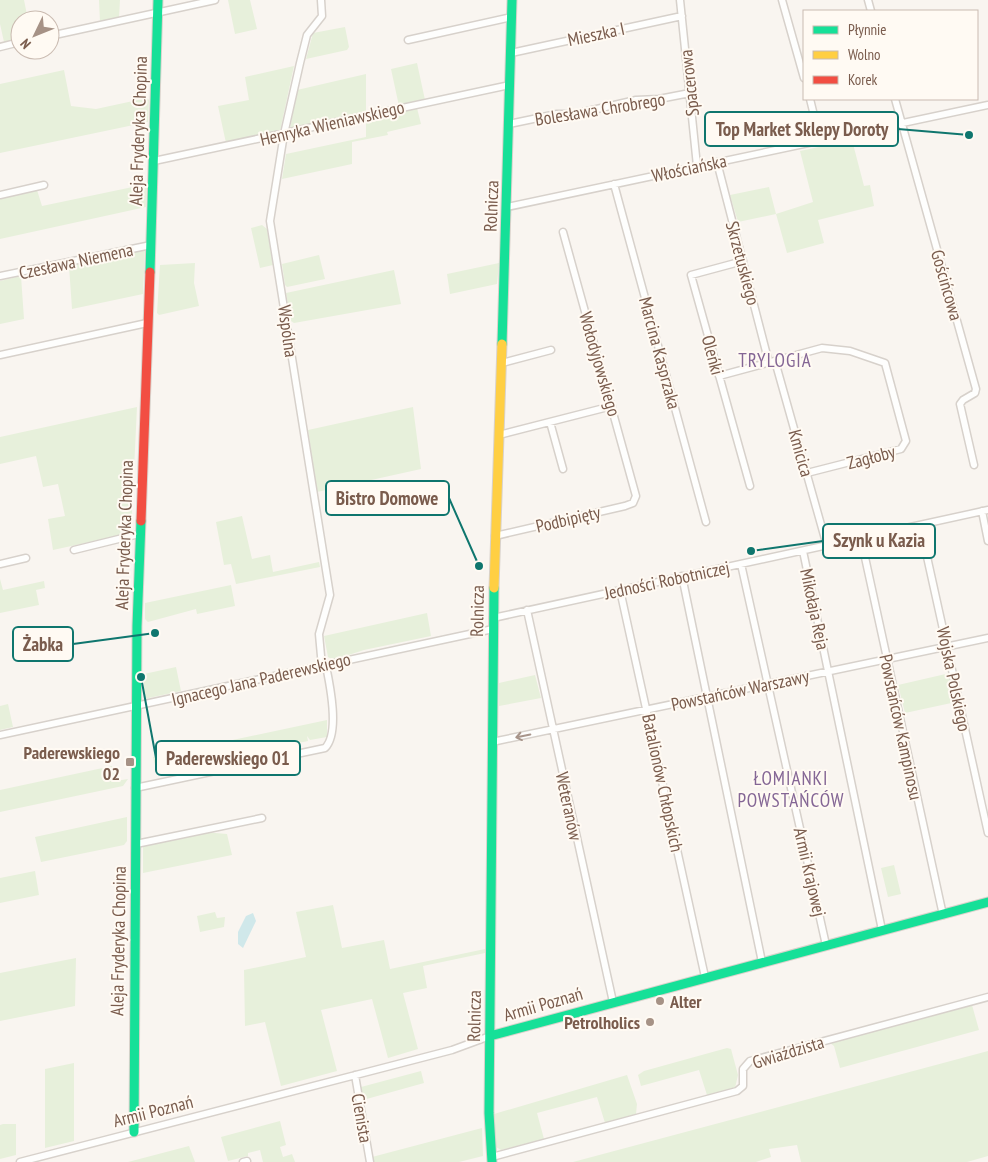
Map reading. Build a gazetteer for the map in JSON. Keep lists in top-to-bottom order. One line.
{"streets":{"street":["Mieszka I","Spacerowa","Bolesława Chrobrego","Henryka Wieniawskiego","Aleja Fryderyka Chopina","Włościańska","Rolnicza","Czesława Niemena","Skrzetuskiego","Gościńcowa","Wspólna","Marcina Kasprzaka","Oleńki","Wołodyjowskiego","Kmicica","Zagłoby","Podbipięty","Jedności Robotniczej","Mikołaja Reja","Ignacego Jana Paderewskiego","Wojska Polskiego","Powstańców Warszawy","Powstańców Kampinosu","Batalionów Chłopskich","Weteranów","Armii Krajowej","Armii Poznań","Gwiaździsta","Cienista"]},"crossings":[["Mieszka I","Spacerowa"],["Mieszka I","Rolnicza"],["Spacerowa","Bolesława Chrobrego"],["Spacerowa","Włościańska"],["Bolesława Chrobrego","Rolnicza"],["Henryka Wieniawskiego","Aleja Fryderyka Chopina"],["Henryka Wieniawskiego","Rolnicza"],["Henryka Wieniawskiego","Wspólna"],["Aleja Fryderyka Chopina","Czesława Niemena"],["Aleja Fryderyka Chopina","Wspólna"],["Aleja Fryderyka Chopina","Ignacego Jana Paderewskiego"],["Aleja Fryderyka Chopina","Armii Poznań"],["Włościańska","Rolnicza"],["Włościańska","Skrzetuskiego"],["Włościańska","Gościńcowa"],["Włościańska","Marcina Kasprzaka"],["Rolnicza","Podbipięty"],["Rolnicza","Jedności Robotniczej"],["Rolnicza","Ignacego Jana Paderewskiego"],["Rolnicza","Powstańców Warszawy"],["Rolnicza","Armii Poznań"],["Rolnicza","Gwiaździsta"],["Skrzetuskiego","Oleńki"],["Skrzetuskiego","Kmicica"],["Skrzetuskiego","Zagłoby"],["Wspólna","Ignacego Jana Paderewskiego"],["Wołodyjowskiego","Podbipięty"],["Kmicica","Zagłoby"],["Kmicica","Jedności Robotniczej"],["Jedności Robotniczej","Mikołaja Reja"],["Jedności Robotniczej","Wojska Polskiego"],["Jedności Robotniczej","Powstańców Kampinosu"],["Jedności Robotniczej","Batalionów Chłopskich"],["Jedności Robotniczej","Weteranów"],["Jedności Robotniczej","Armii Krajowej"],["Mikołaja Reja","Powstańców Warszawy"],["Mikołaja Reja","Armii Poznań"],["Wojska Polskiego","Powstańców Warszawy"],["Powstańców Warszawy","Powstańców Kampinosu"],["Powstańców Warszawy","Batalionów Chłopskich"],["Powstańców Warszawy","Weteranów"],["Powstańców Warszawy","Armii Krajowej"],["Powstańców Kampinosu","Armii Poznań"],["Batalionów Chłopskich","Armii Poznań"],["Weteranów","Armii Poznań"],["Armii Krajowej","Armii Poznań"],["Armii Poznań","Cienista"]],"districts":["TRYLOGIA","ŁOMIANKI POWSTAŃCÓW"],"places":{"other":["Top Market Sklepy Doroty","Szynk u Kazia","Bistro Domowe","Żabka","Paderewskiego 01","Alter","Petrolholics"],"transit":["Paderewskiego 02"]},"legend":["Płynnie","Wolno","Korek"],"north":"bottom left"}
